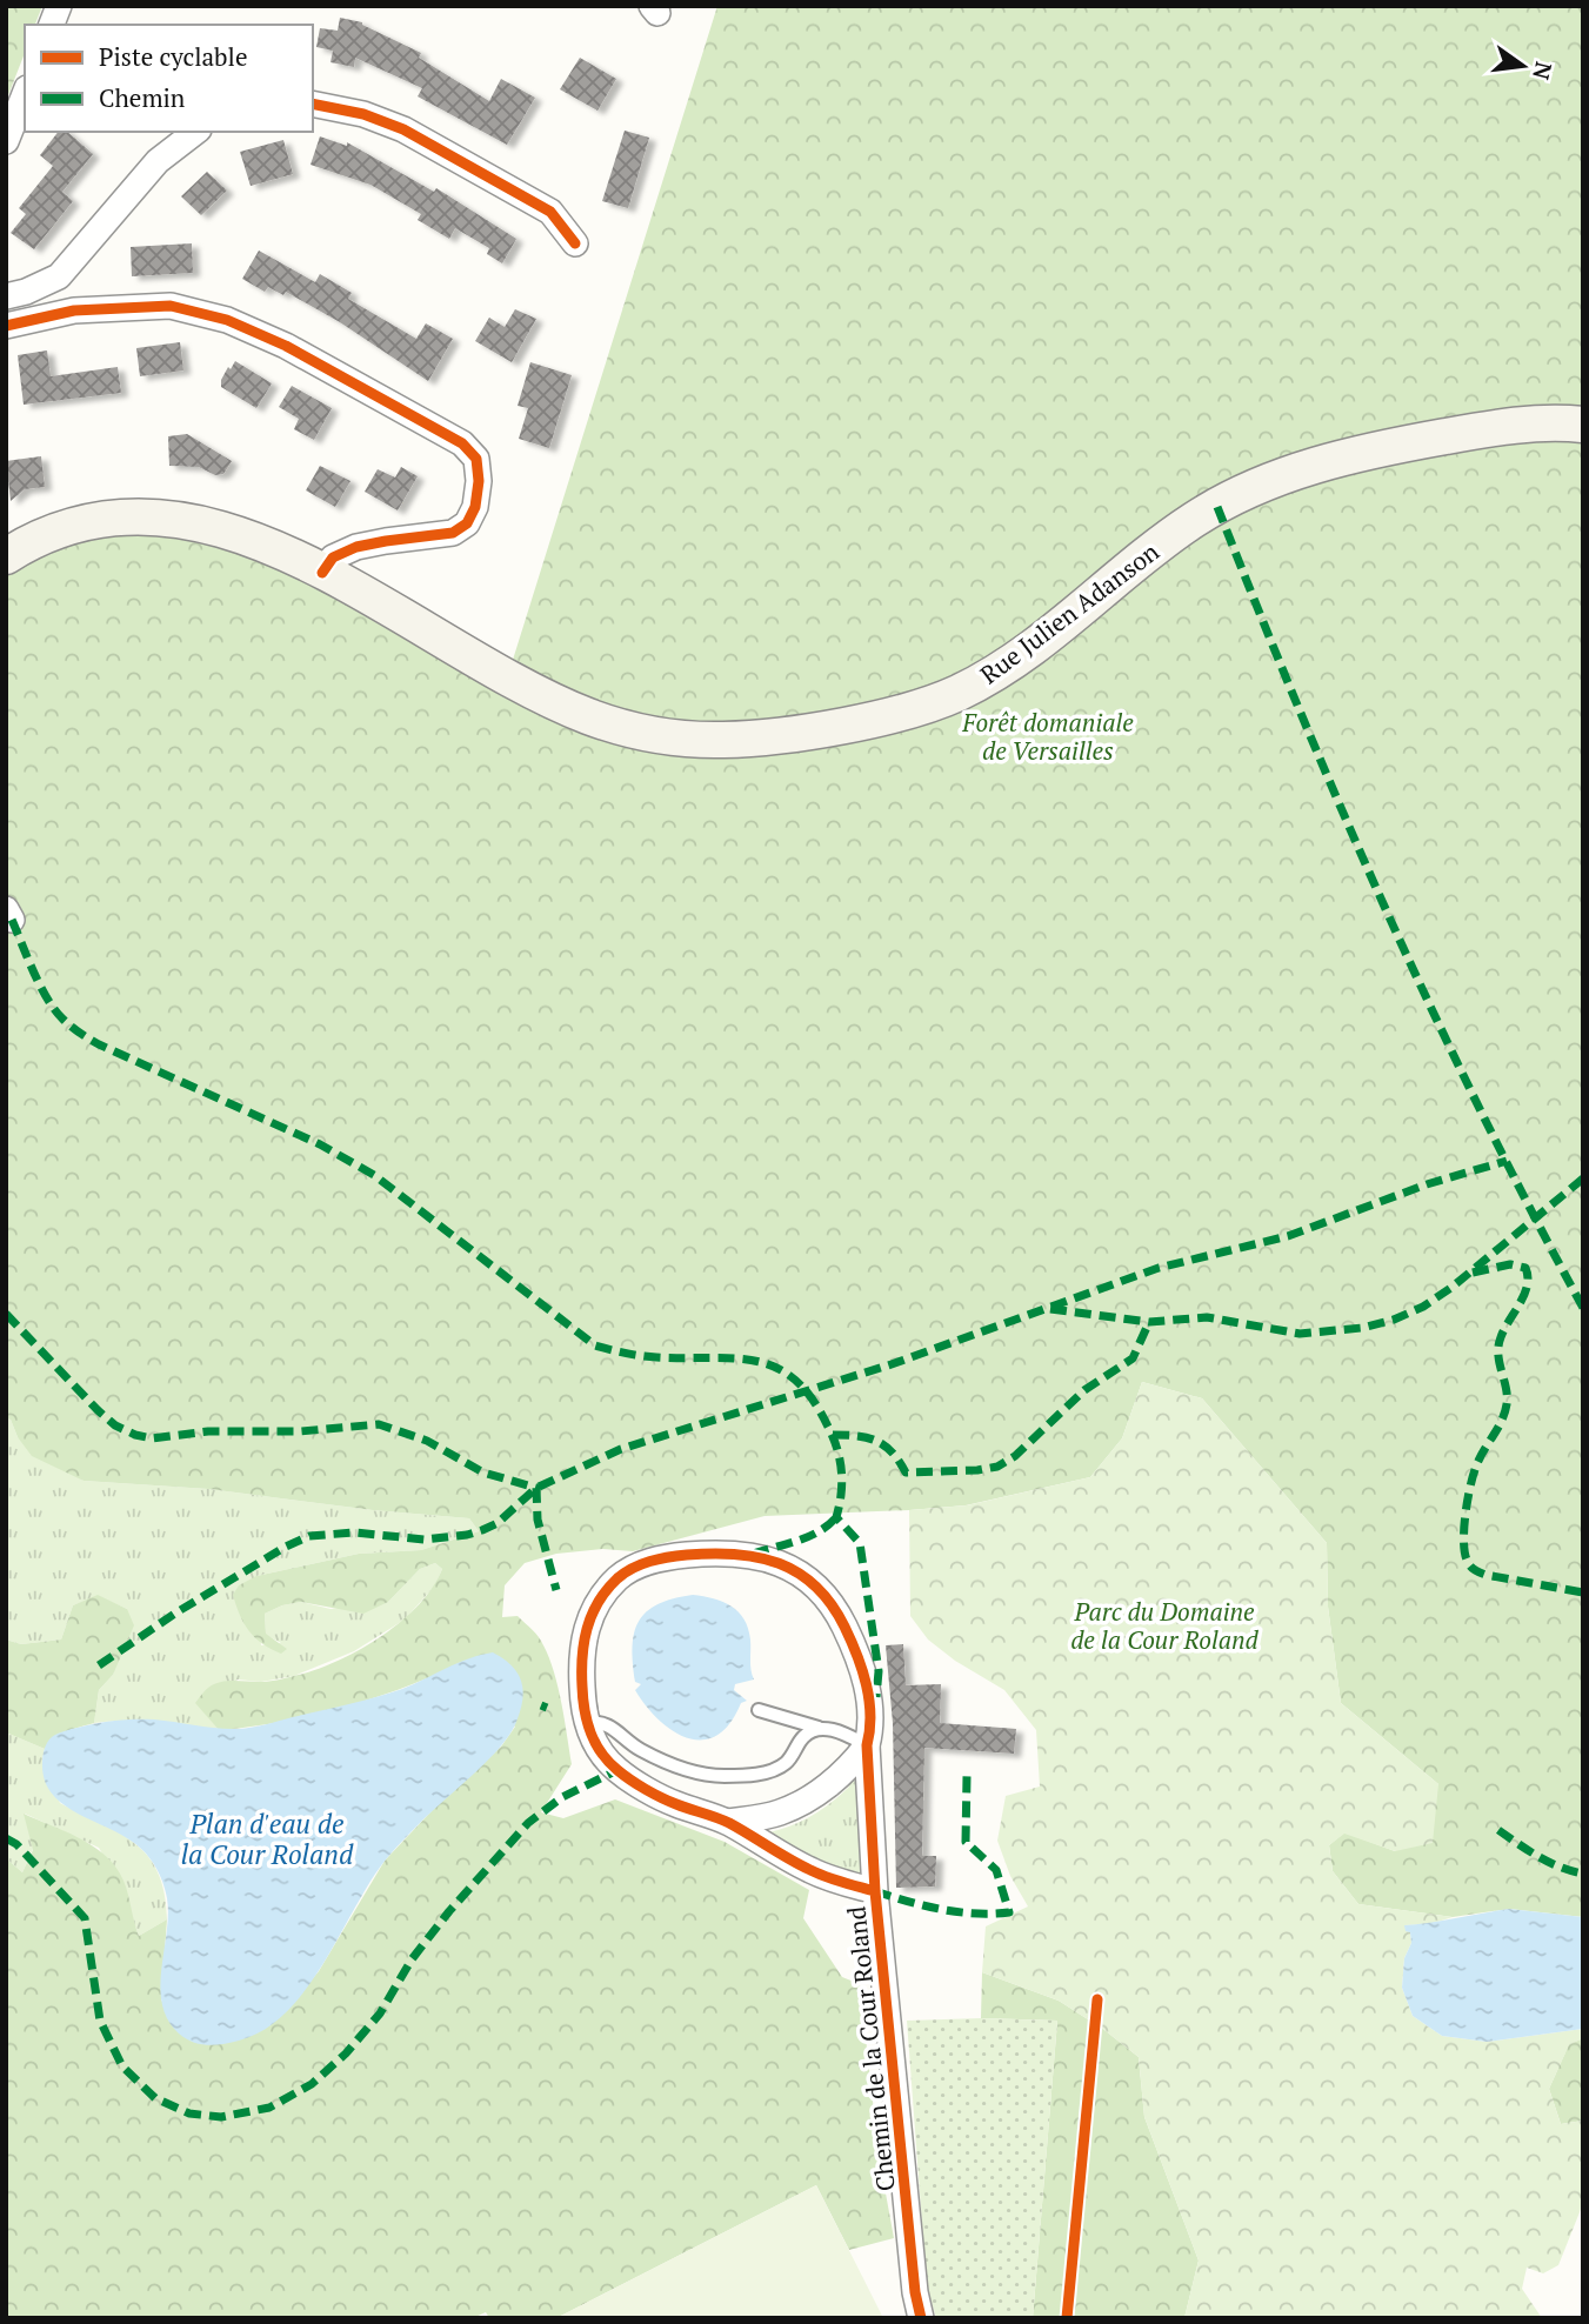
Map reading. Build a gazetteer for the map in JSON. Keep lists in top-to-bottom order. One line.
{"streets":{"main road":["Rue Julien Adanson"],"street":["Chemin de la Cour Roland"]},"water":["Plan d'eau de la Cour Roland"],"parks":["Forêt domaniale de Versailles","Parc du Domaine de la Cour Roland"],"legend":["Piste cyclable","Chemin"],"north":"right"}
